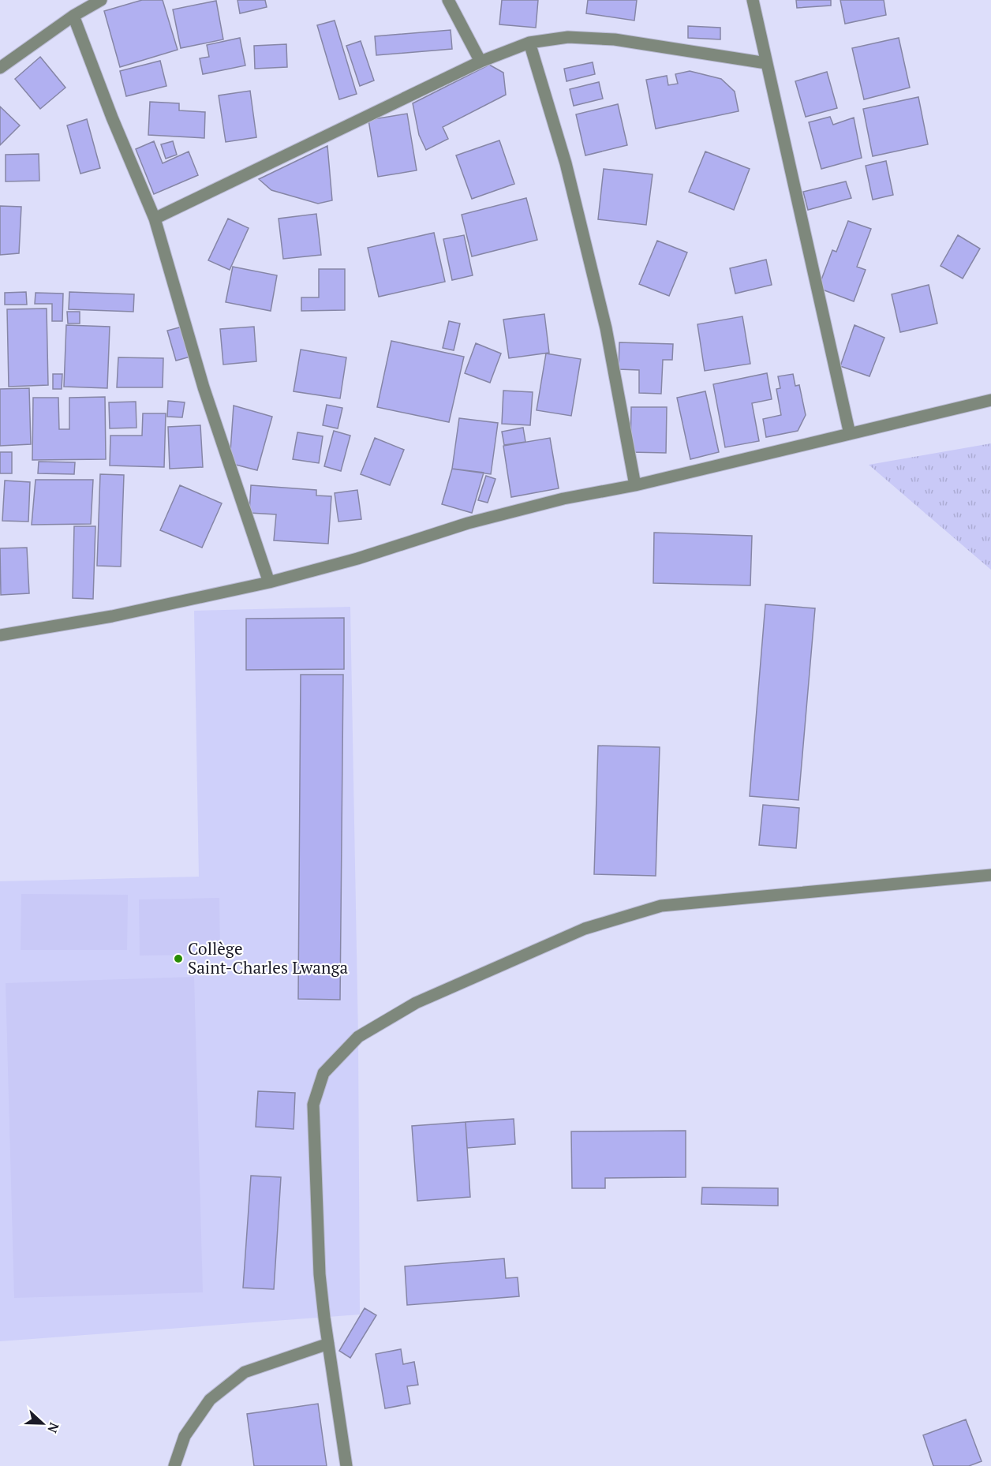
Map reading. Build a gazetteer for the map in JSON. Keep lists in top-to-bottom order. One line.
{"places":["Collège Saint-Charles Lwanga"],"north":"right"}
